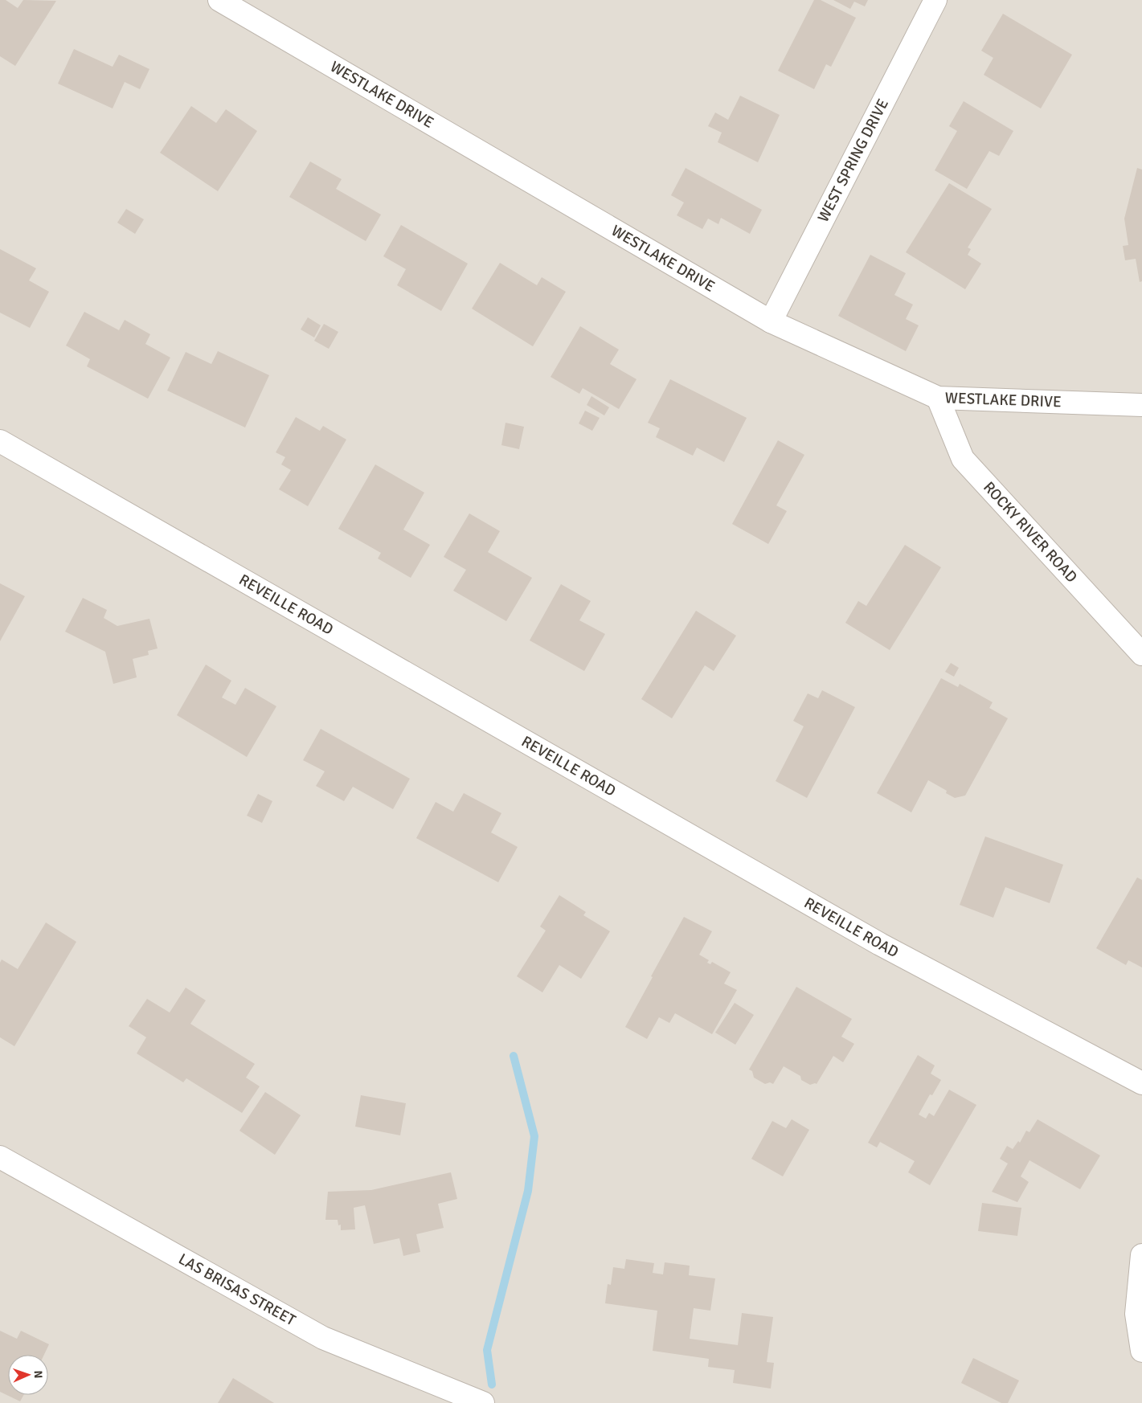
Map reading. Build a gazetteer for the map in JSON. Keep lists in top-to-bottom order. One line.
{"streets":{"street":["WESTLAKE DRIVE","WEST SPRING DRIVE","ROCKY RIVER ROAD","REVEILLE ROAD","LAS BRISAS STREET"]},"crossings":[["WESTLAKE DRIVE","WEST SPRING DRIVE"],["WESTLAKE DRIVE","ROCKY RIVER ROAD"]],"north":"right"}
